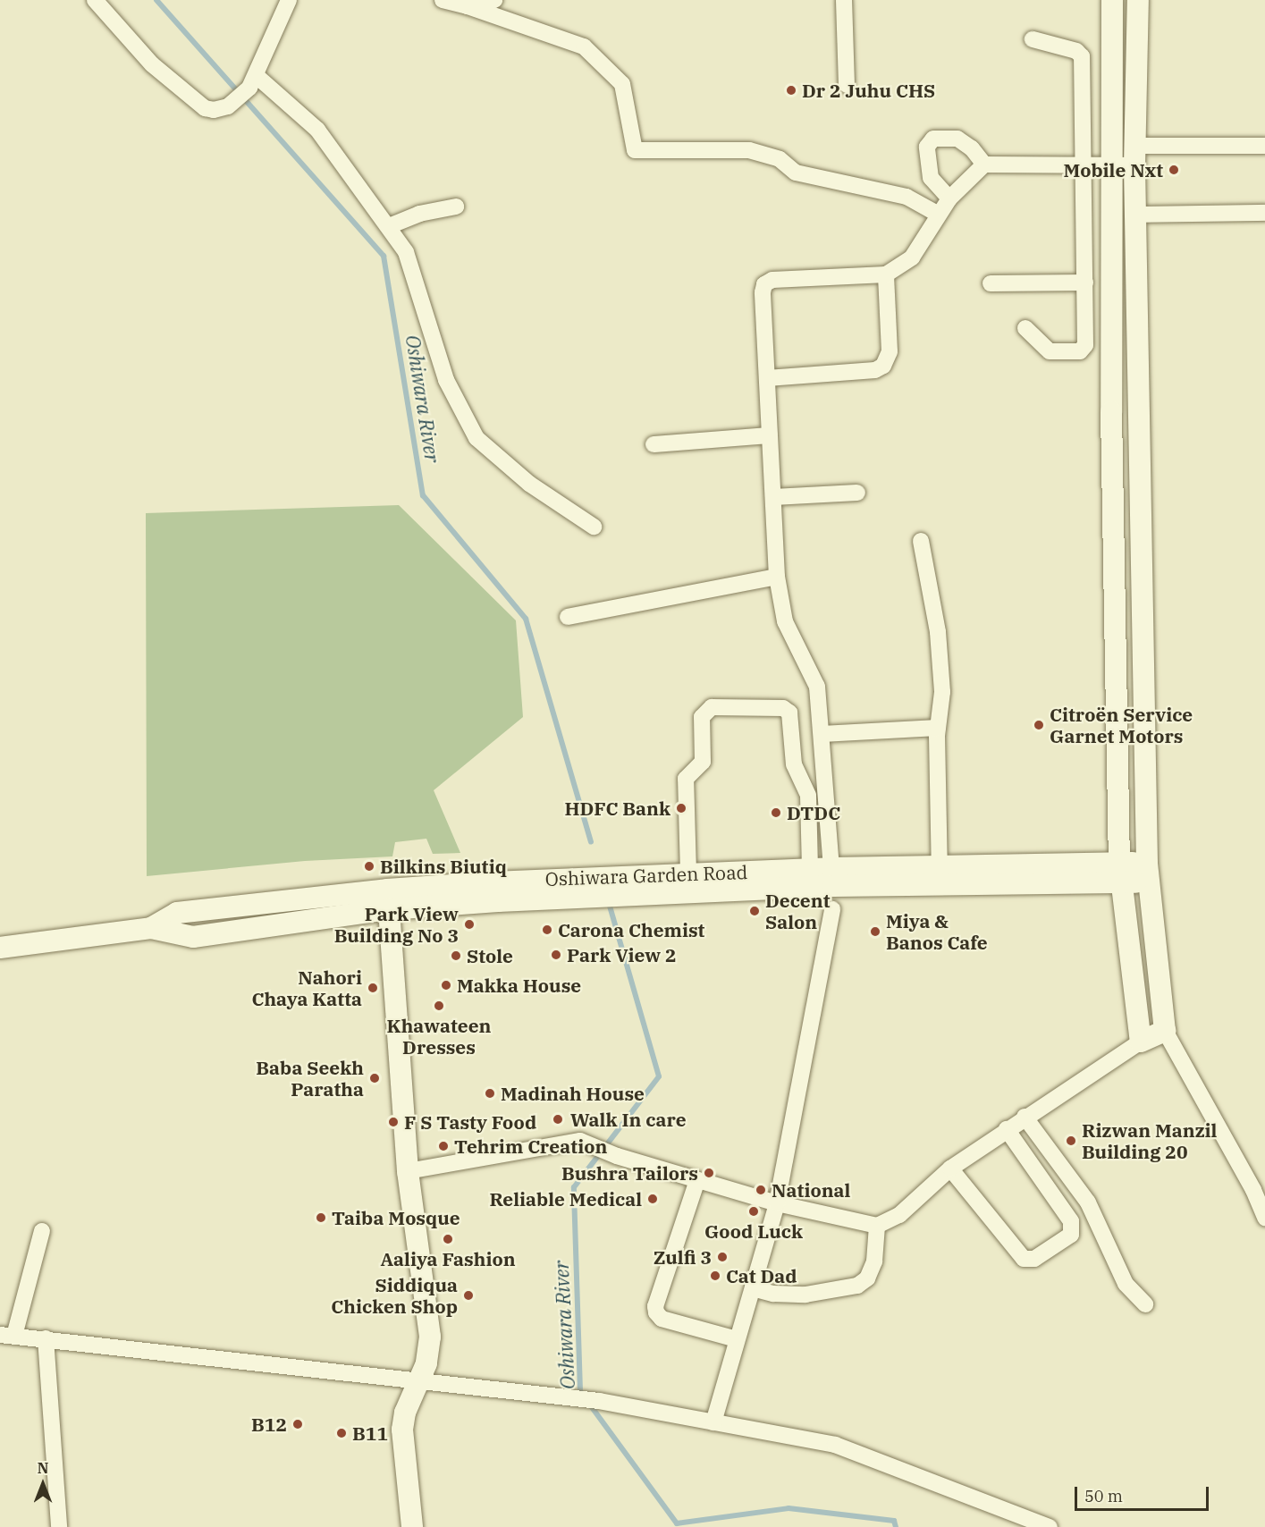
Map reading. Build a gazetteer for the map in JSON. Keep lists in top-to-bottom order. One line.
{"streets":{"street":["Oshiwara Garden Road"]},"water":["Oshiwara River"],"places":["Dr 2 Juhu CHS","Mobile Nxt","Citroën Service Garnet Motors","HDFC Bank","DTDC","Bilkins Biutiq","Decent Salon","Park View Building No 3","Carona Chemist","Miya & Banos Cafe","Park View 2","Stole","Makka House","Nahori Chaya Katta","Khawateen Dresses","Baba Seekh Paratha","Madinah House","Walk In care","F S Tasty Food","Rizwan Manzil Building 20","Tehrim Creation","Bushra Tailors","National","Reliable Medical","Good Luck","Taiba Mosque","Aaliya Fashion","Zulfi 3","Cat Dad","Siddiqua Chicken Shop","B12","B11"],"scale_bar":"50 m","north":"top"}
